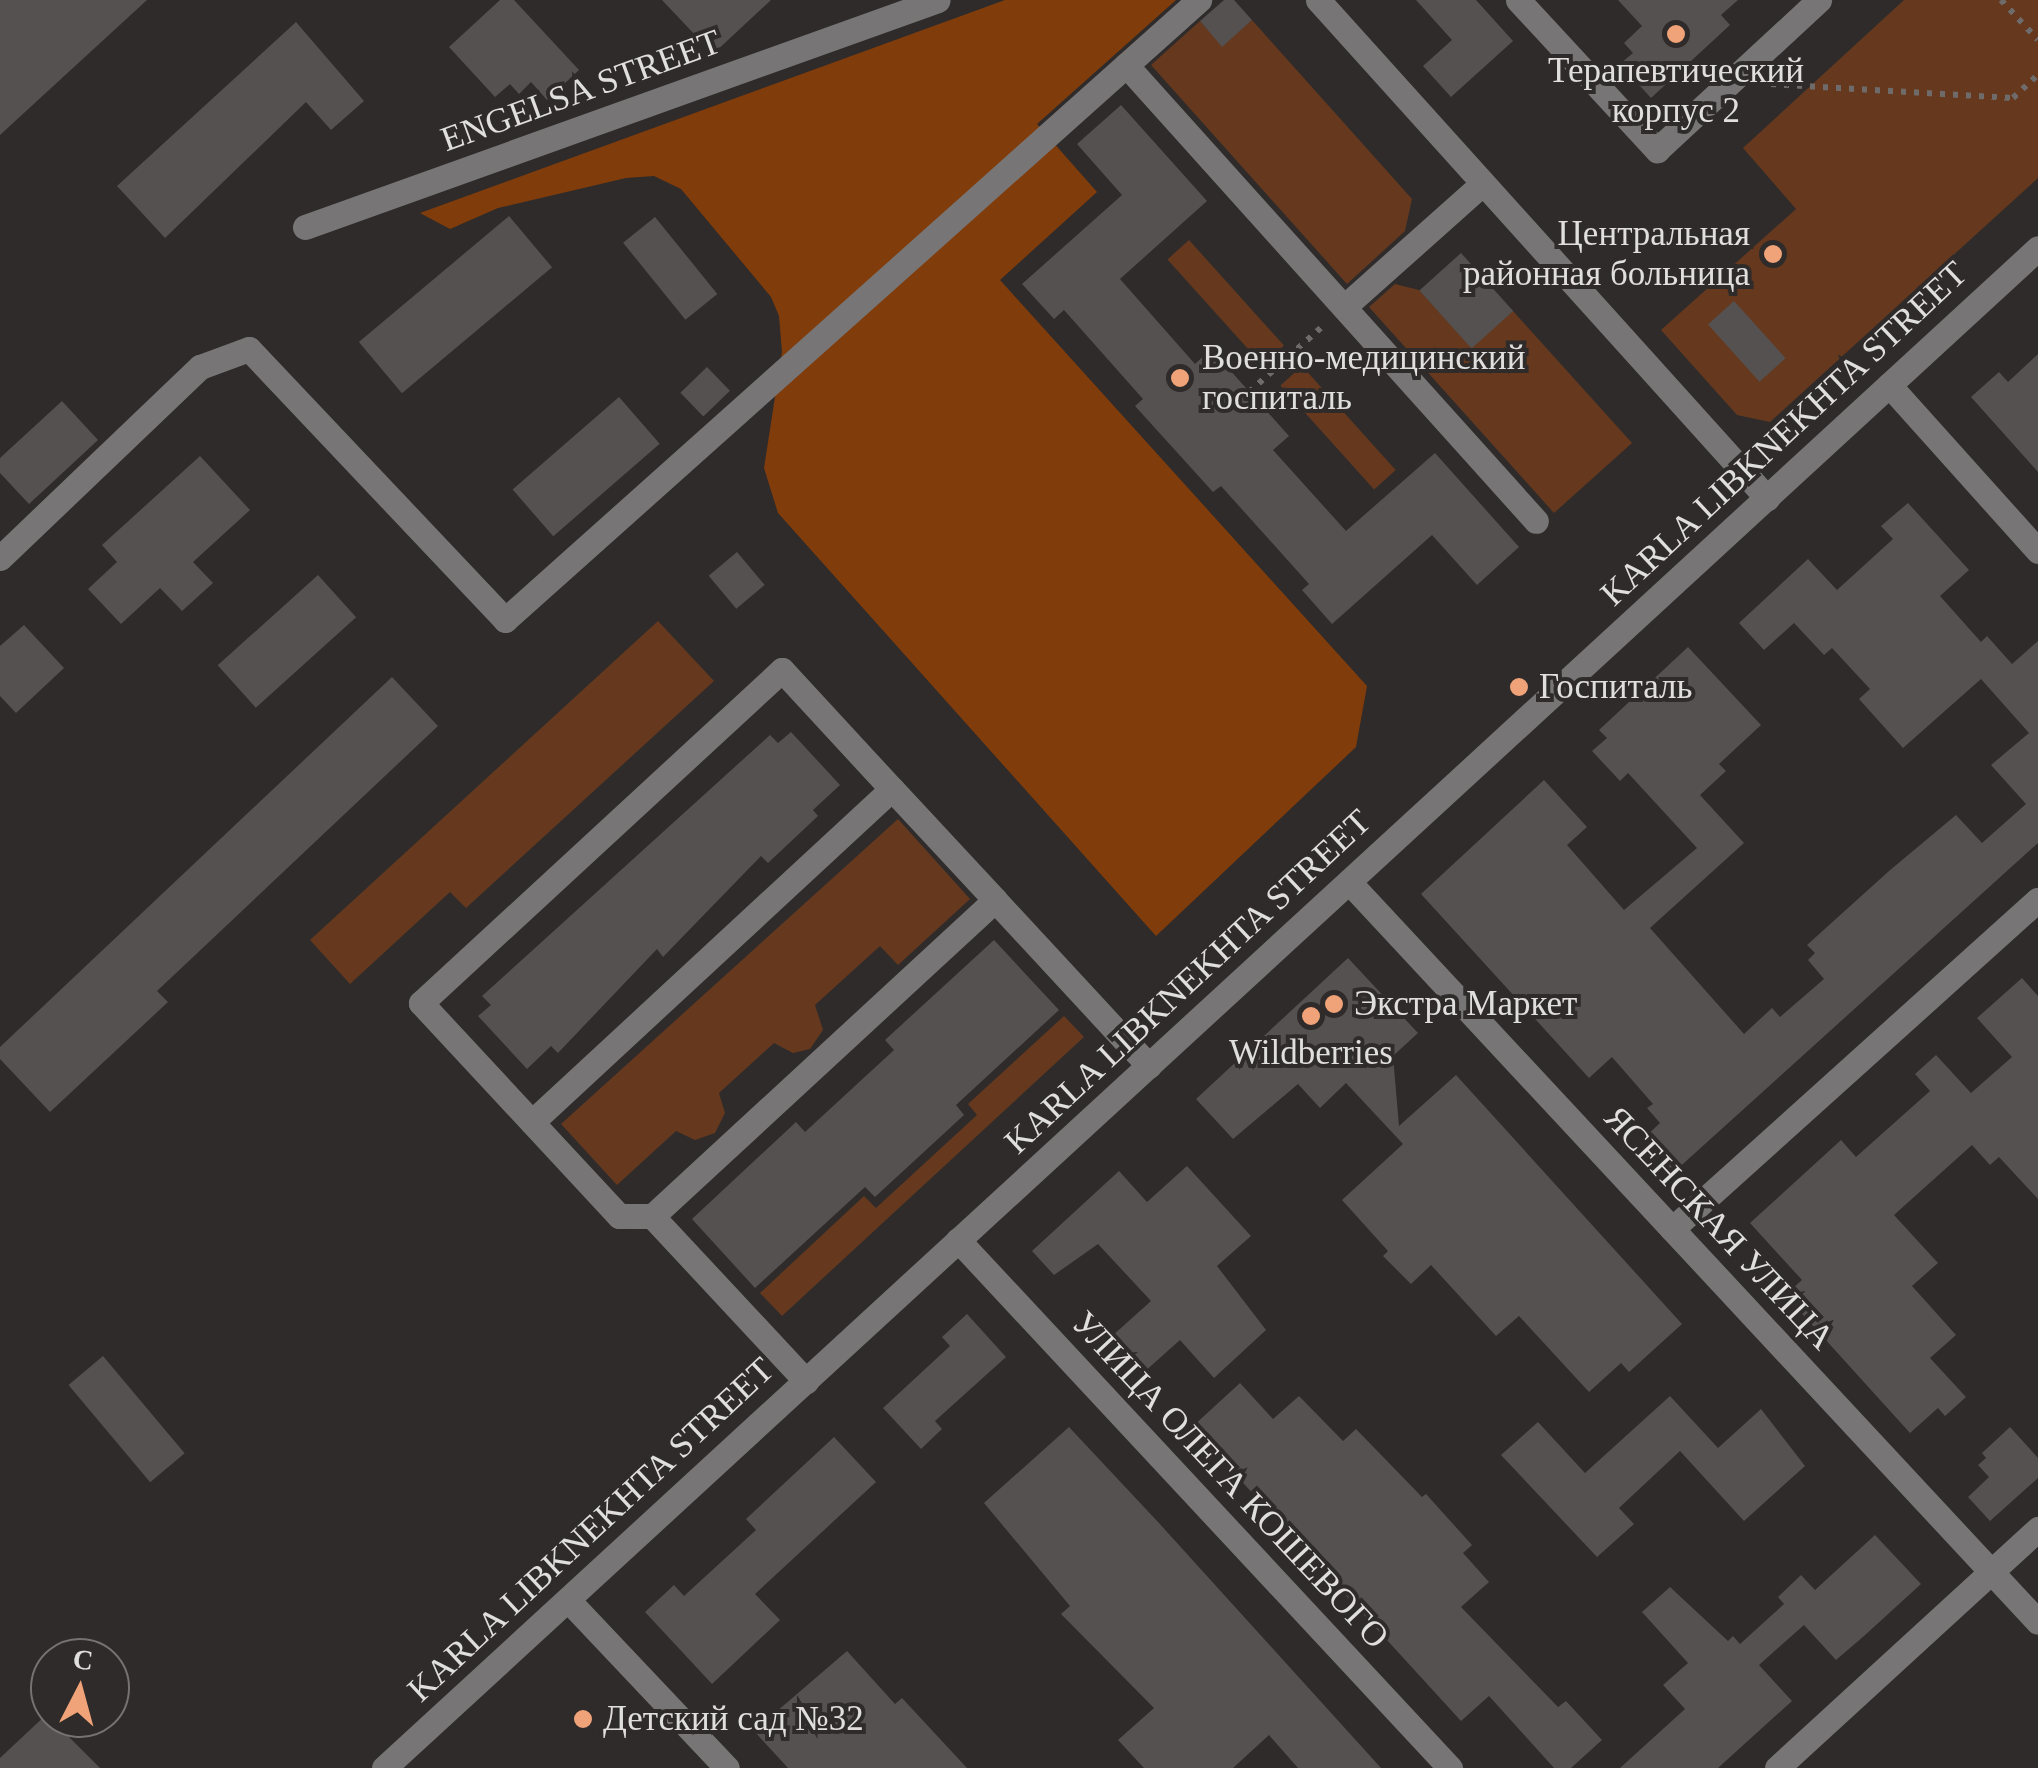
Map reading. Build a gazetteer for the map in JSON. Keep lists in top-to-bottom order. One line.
{"streets":{"street":["ENGELSA STREET","KARLA LIBKNEKHTA STREET","ЯСЕНСКАЯ УЛИЦА","УЛИЦА ОЛЕГА КОШЕВОГО"]},"crossings":[["KARLA LIBKNEKHTA STREET","ЯСЕНСКАЯ УЛИЦА"],["KARLA LIBKNEKHTA STREET","УЛИЦА ОЛЕГА КОШЕВОГО"]],"places":["Терапевтический корпус 2","Центральная районная больница","Военно-медицинский госпиталь","Госпиталь","Экстра Маркет","Wildberries","Детский сад №32"],"north":"top"}
